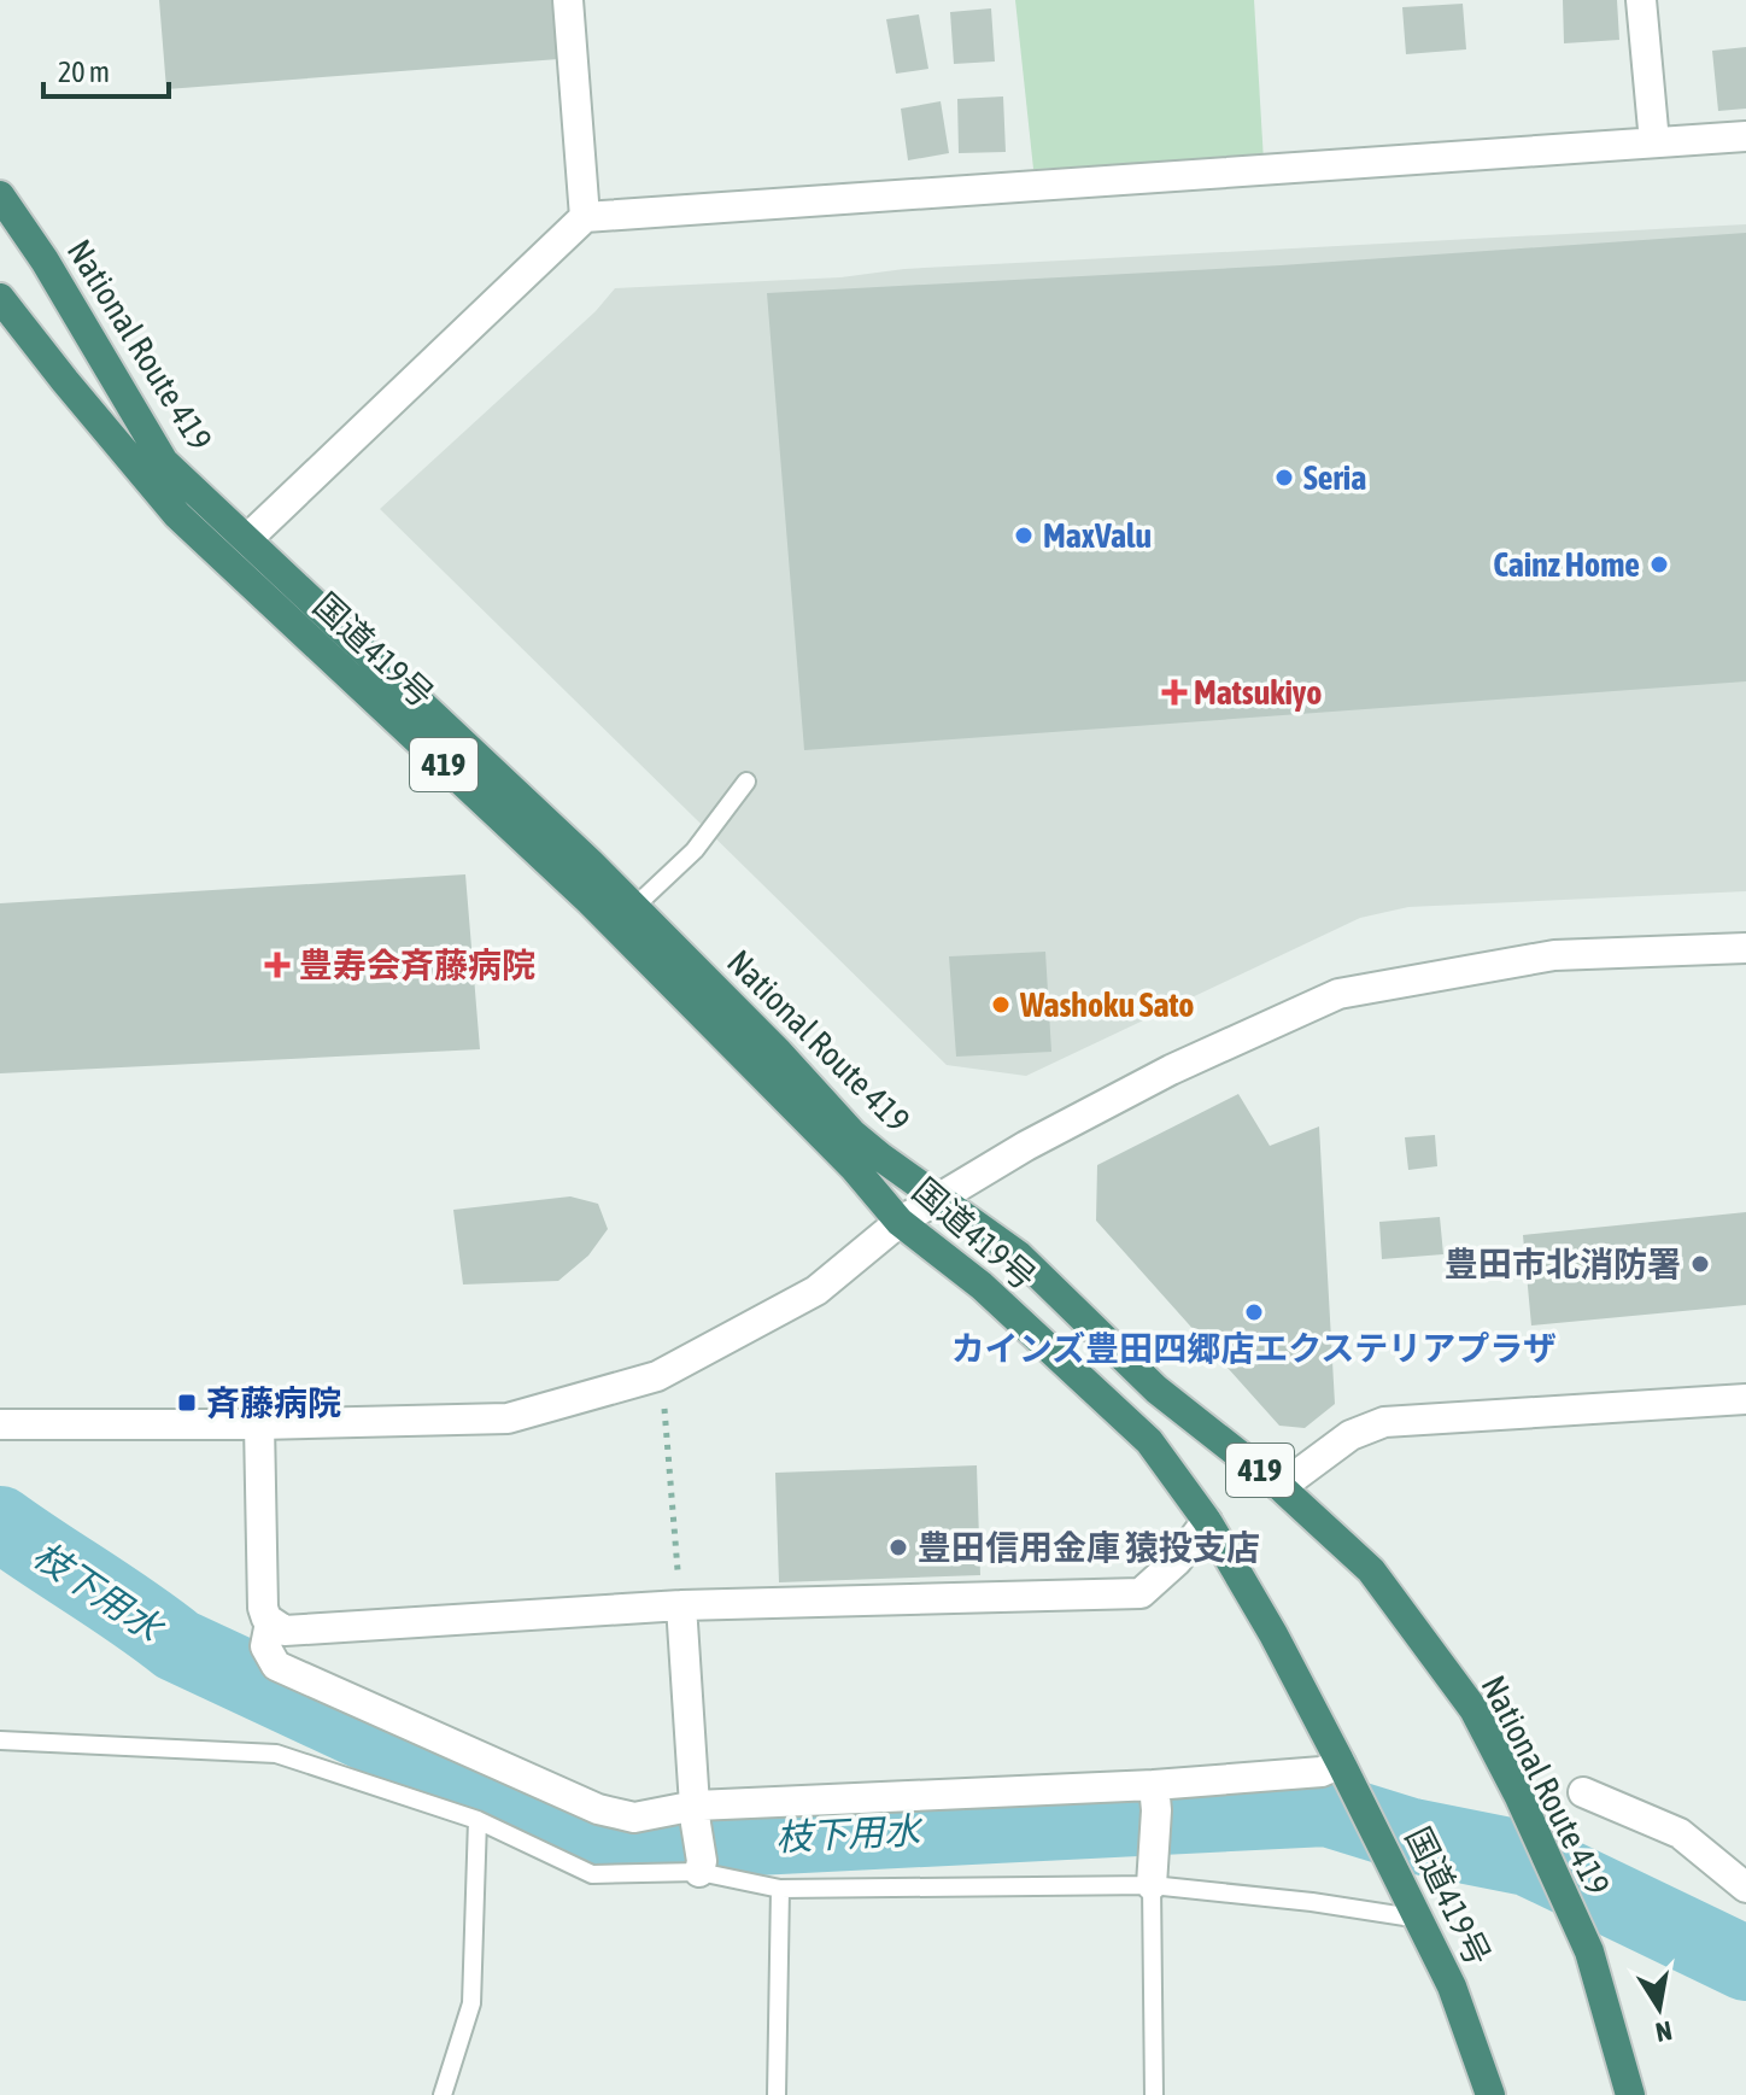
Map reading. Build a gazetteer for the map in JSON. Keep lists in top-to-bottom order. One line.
{"streets":{"highway":["National Route 419","国道419号","419"]},"water":["枝下用水"],"places":{"other":["Seria","MaxValu","Cainz Home","Washoku Sato","豊田市北消防署","カインズ豊田四郷店エクステリアプラザ","豊田信用金庫 猿投支店"],"health":["Matsukiyo","豊寿会斉藤病院"],"transit":["斉藤病院"]},"scale_bar":"20 m","north":"bottom"}
